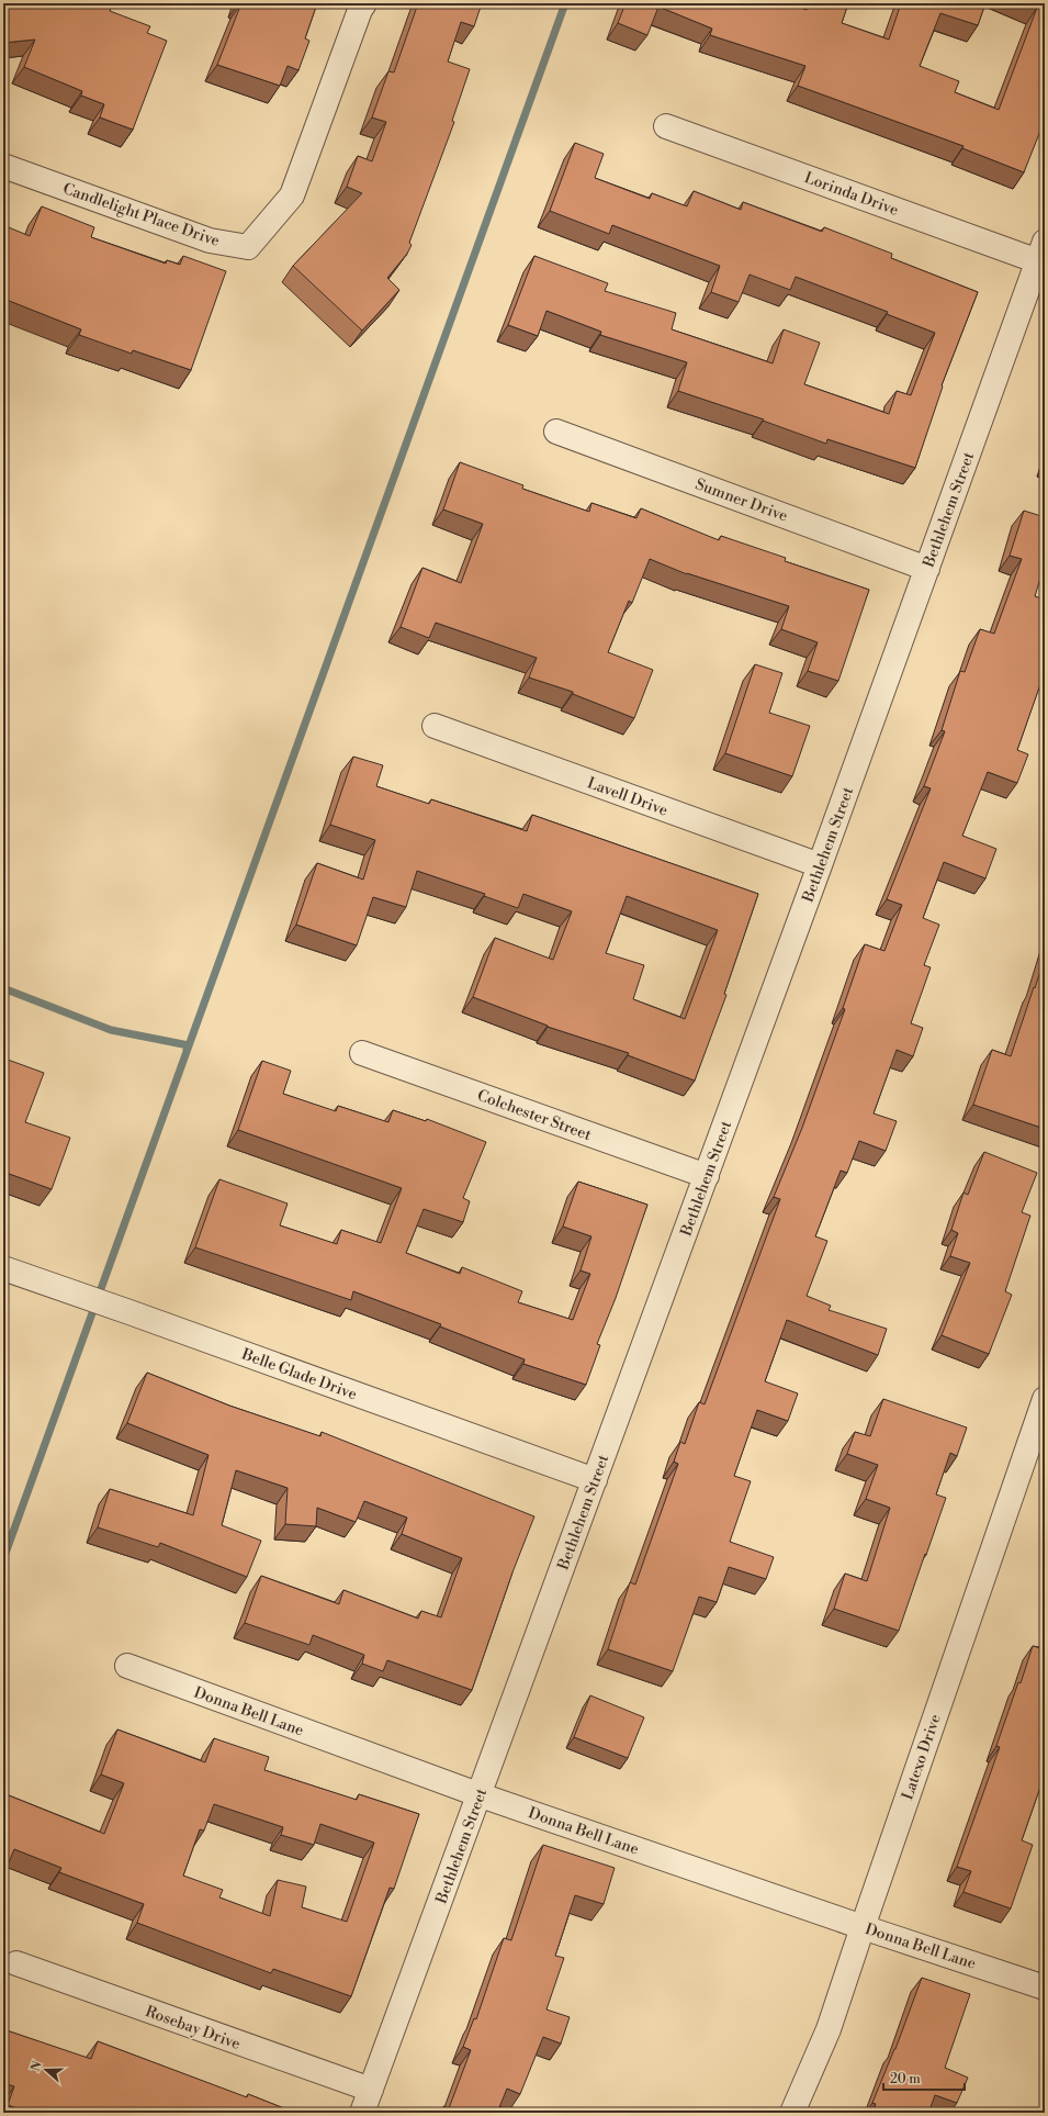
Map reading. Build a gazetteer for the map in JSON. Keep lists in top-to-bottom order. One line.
{"streets":{"street":["Lorinda Drive","Candlelight Place Drive","Sumner Drive","Bethlehem Street","Lavell Drive","Colchester Street","Belle Glade Drive","Donna Bell Lane","Latexo Drive","Rosebay Drive"]},"crossings":[["Lorinda Drive","Bethlehem Street"],["Sumner Drive","Bethlehem Street"],["Bethlehem Street","Lavell Drive"],["Bethlehem Street","Colchester Street"],["Bethlehem Street","Belle Glade Drive"],["Bethlehem Street","Donna Bell Lane"],["Bethlehem Street","Rosebay Drive"],["Donna Bell Lane","Latexo Drive"]],"scale_bar":"20 m","north":"left"}
